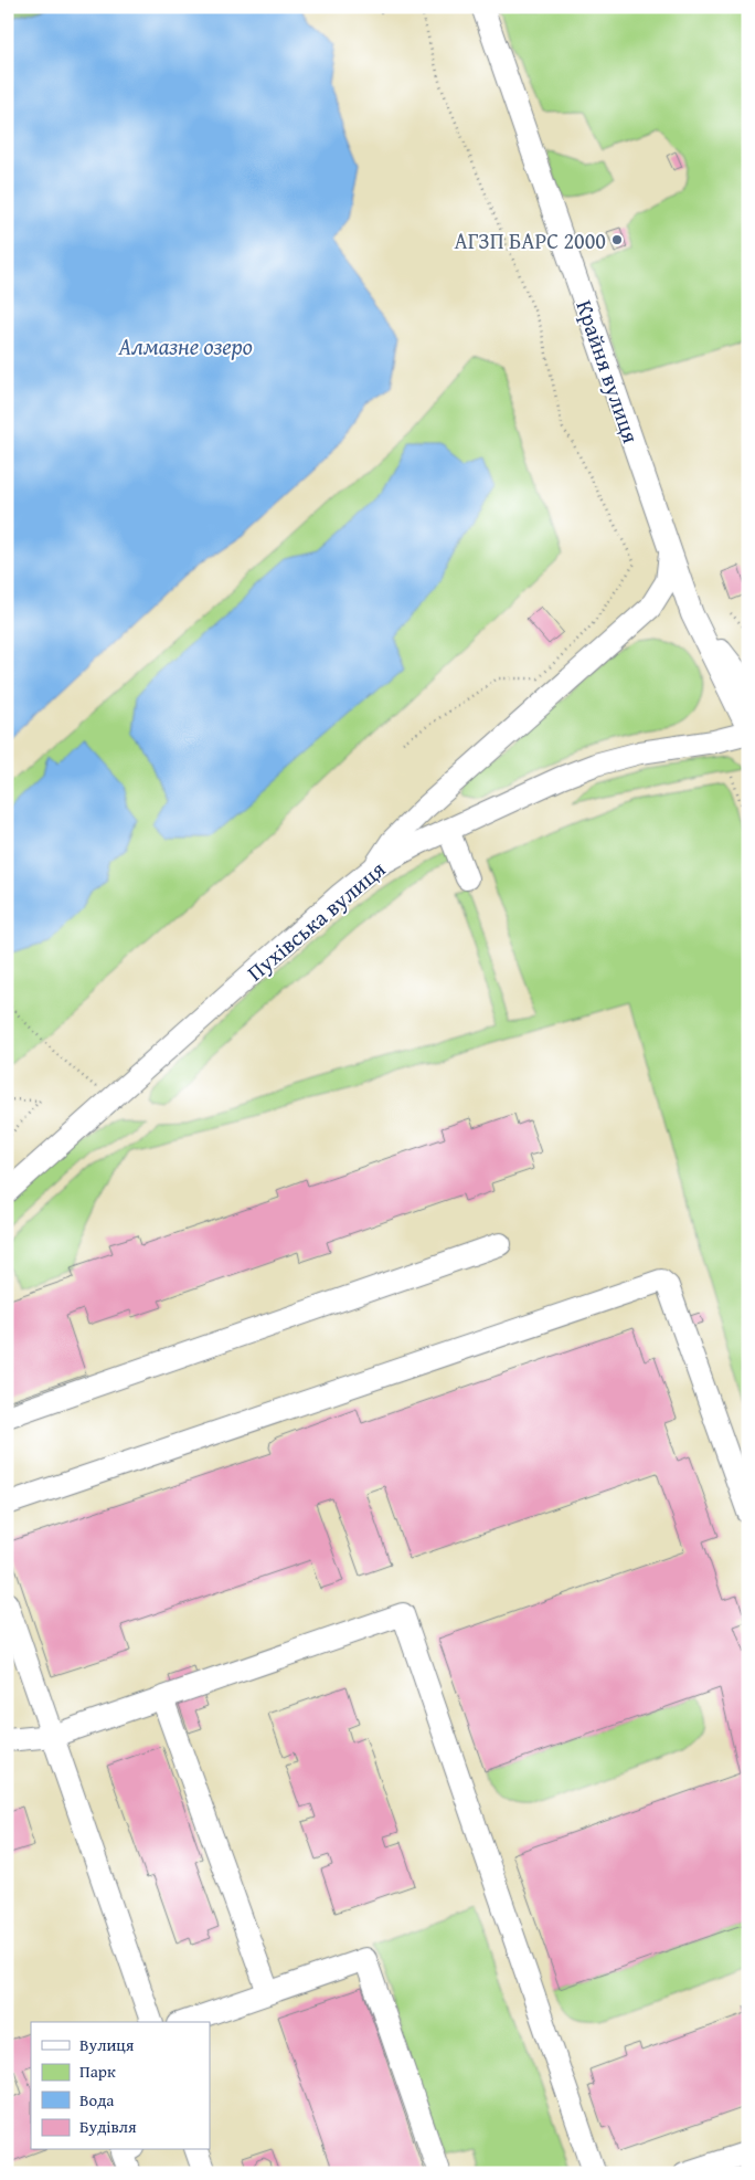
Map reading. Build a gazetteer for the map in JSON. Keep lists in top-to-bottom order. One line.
{"streets":{"street":["Крайня вулиця","Пухівська вулиця"]},"crossings":[["Крайня вулиця","Пухівська вулиця"]],"water":["Алмазне озеро"],"places":["АГЗП БАРС 2000"],"legend":["Вулиця","Парк","Вода","Будівля"]}
